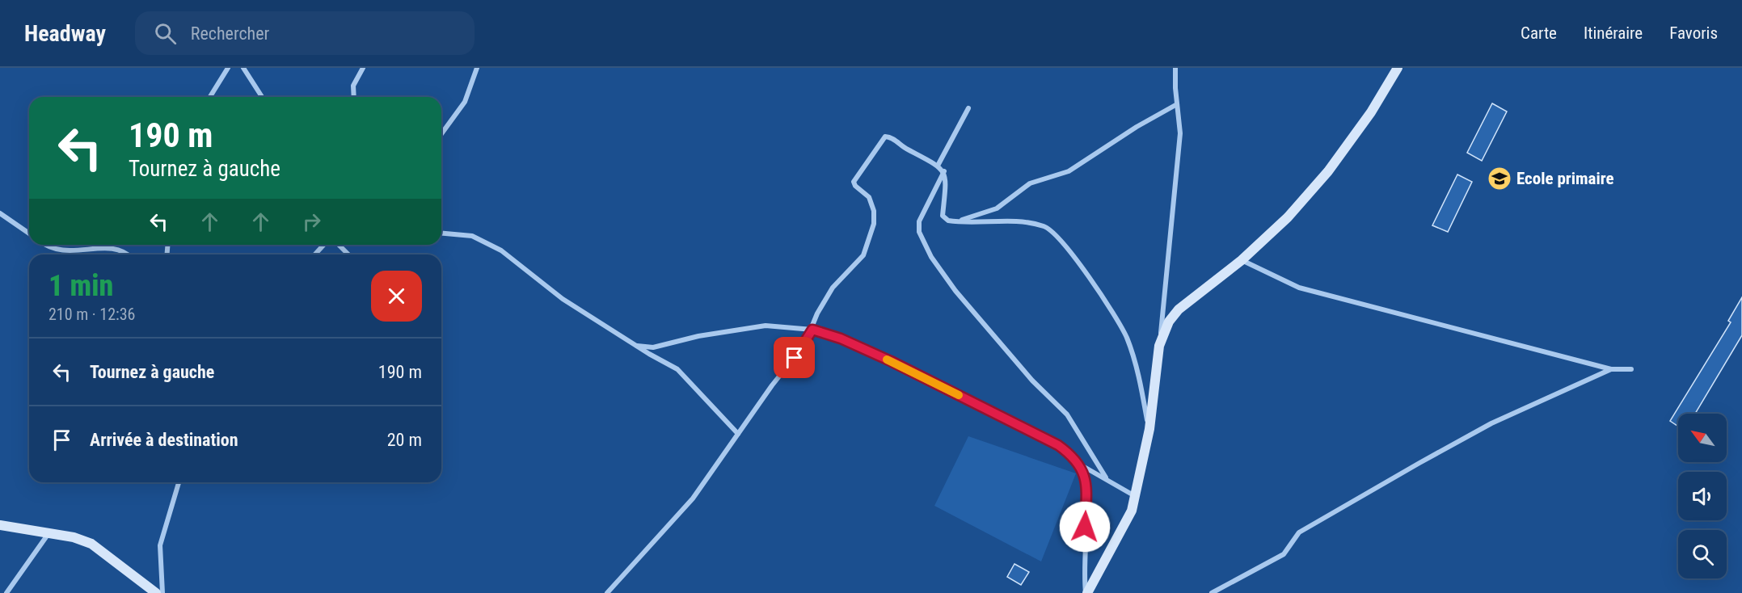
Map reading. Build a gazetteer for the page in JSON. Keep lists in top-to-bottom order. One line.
{"places":{"school or university":["Ecole primaire"]},"north":"top left","page":{"header":"Headway","search":"Rechercher","nav":["Carte","Itinéraire","Favoris"],"turn":["190 m","Tournez à gauche"],"heading":["1 min","210 m · 12:36"],"list":[{"name":"Tournez à gauche","value":"190 m"},{"name":"Arrivée à destination","value":"20 m"}]}}
